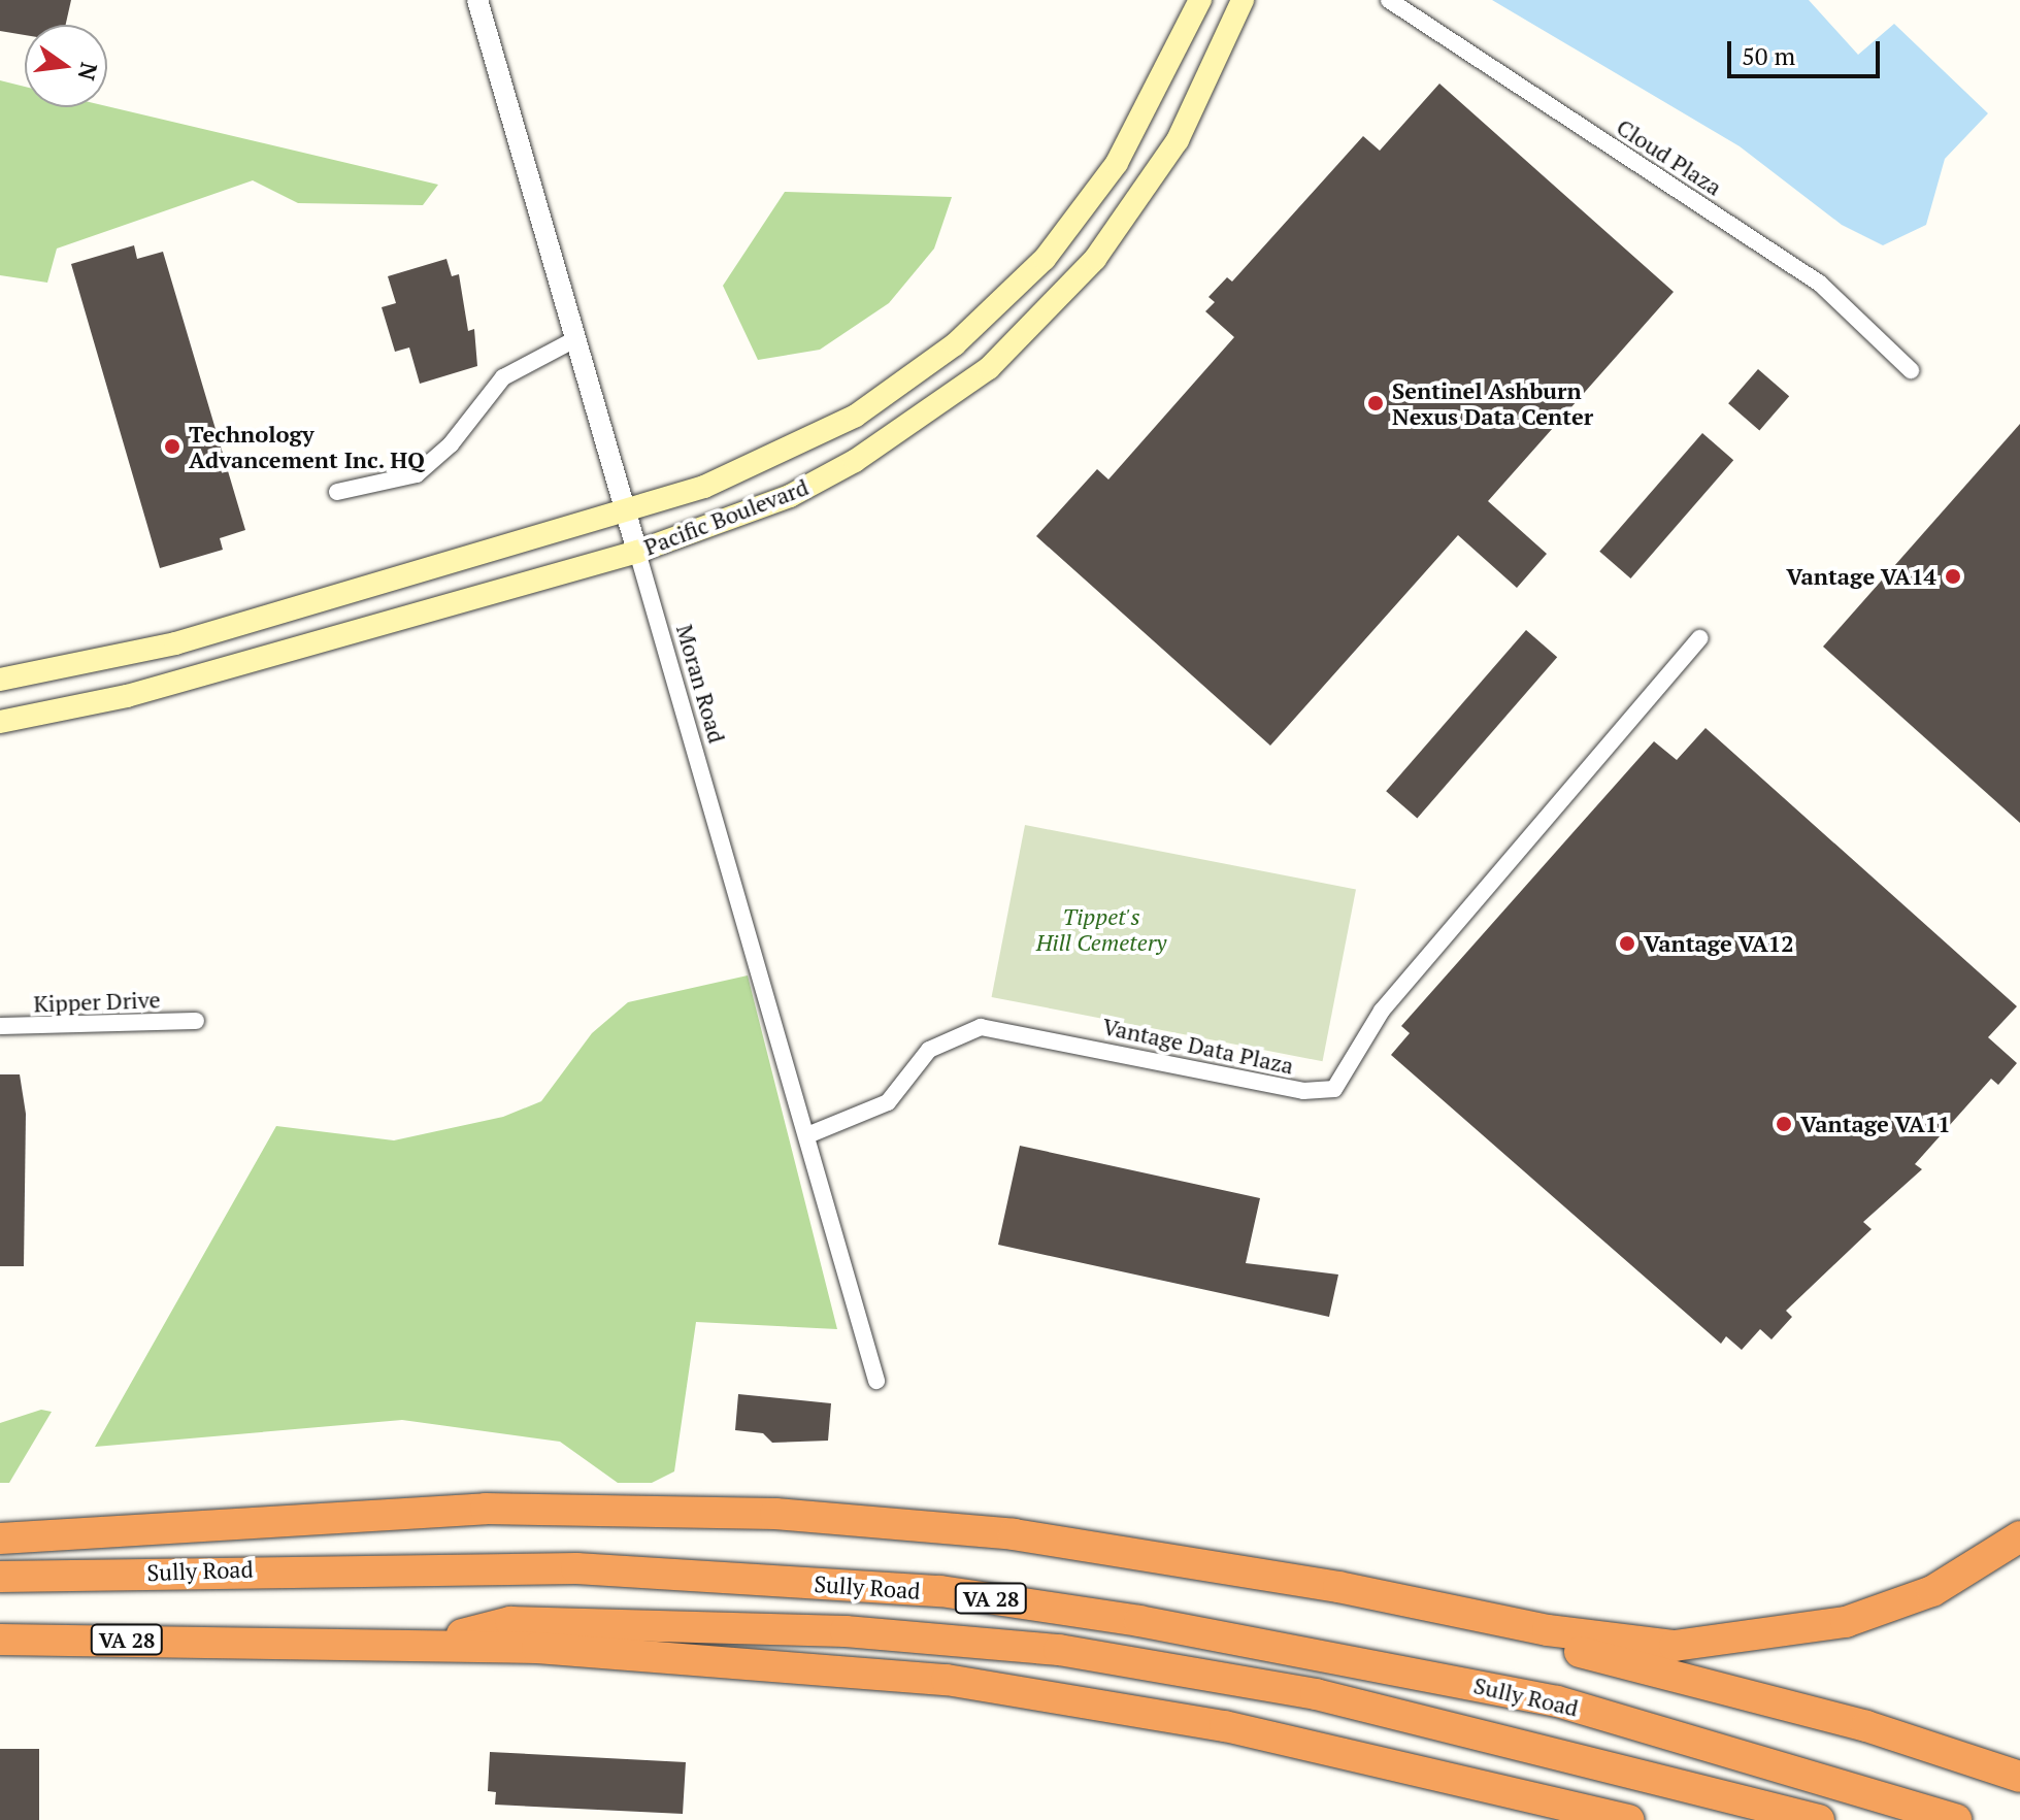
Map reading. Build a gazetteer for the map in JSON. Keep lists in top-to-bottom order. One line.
{"streets":{"highway":["Sully Road","VA 28"],"main road":["Pacific Boulevard"],"street":["Cloud Plaza","Moran Road","Kipper Drive","Vantage Data Plaza"]},"crossings":[["Pacific Boulevard","Moran Road"],["Moran Road","Vantage Data Plaza"]],"parks":["Tippet's Hill Cemetery"],"places":["Sentinel Ashburn Nexus Data Center","Technology Advancement Inc. HQ","Vantage VA14","Vantage VA12","Vantage VA11"],"scale_bar":"50 m","north":"right"}
